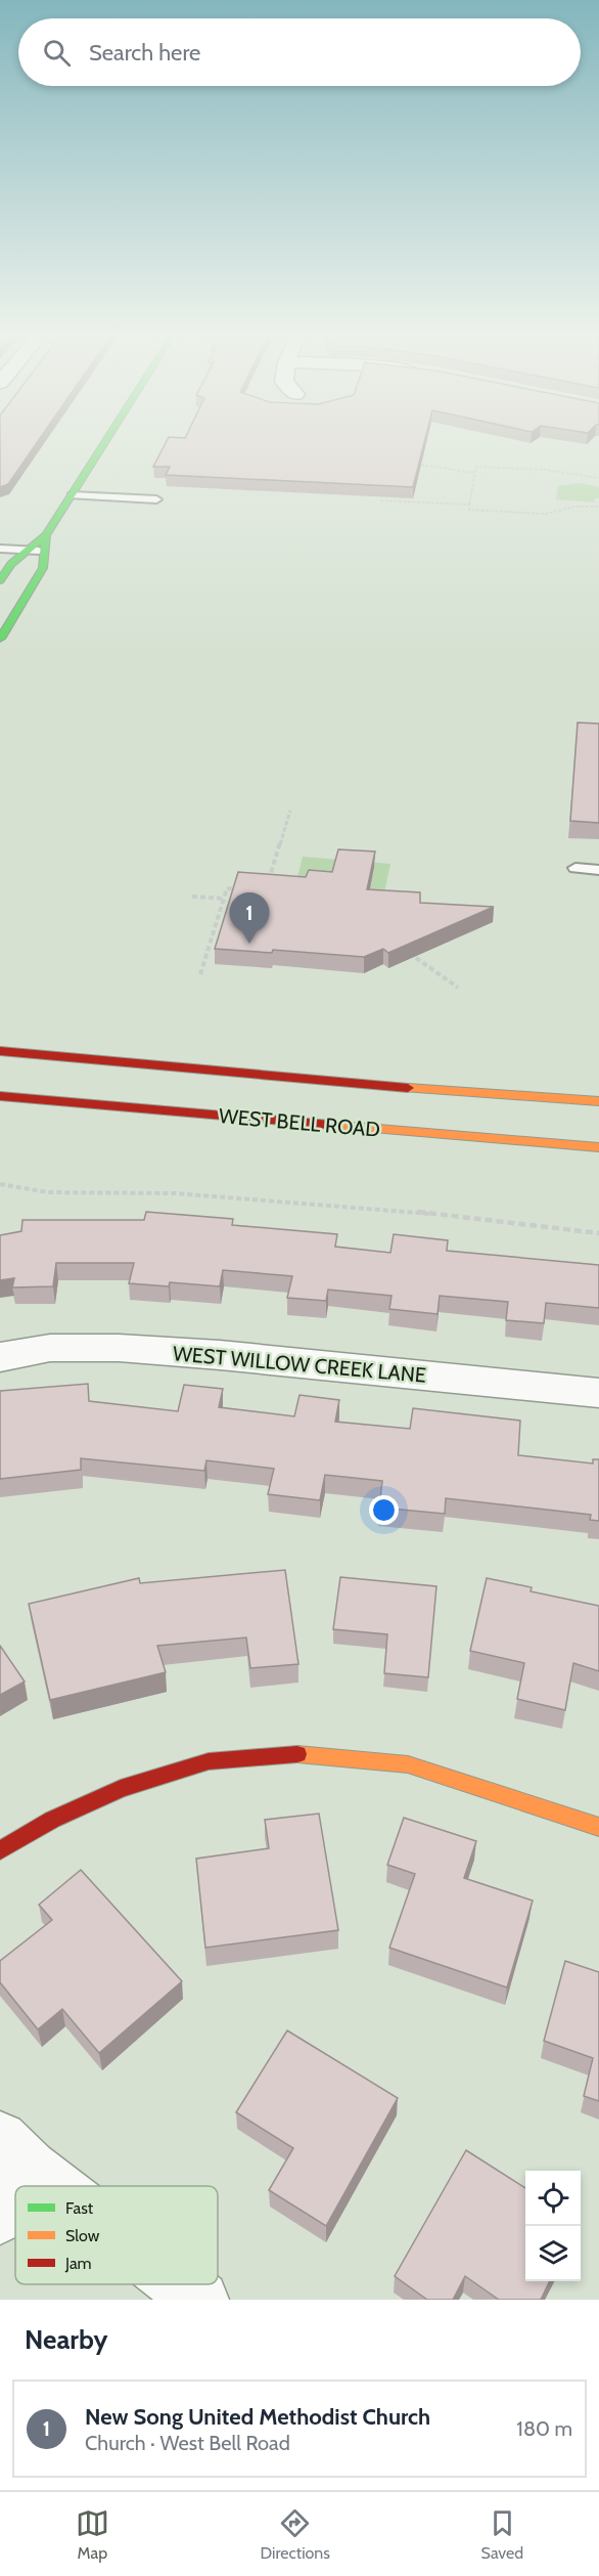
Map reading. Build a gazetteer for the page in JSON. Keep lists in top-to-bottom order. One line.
{"streets":{"main road":["WEST BELL ROAD"],"street":["WEST WILLOW CREEK LANE"]},"legend":["Fast","Slow","Jam"],"page":{"search":"Search here","pins":"1","heading":"Nearby","list":[{"mark":"1","name":"New Song United Methodist Church","note":"Church · West Bell Road","value":"180 m"}],"nav":["Map","Directions","Saved"]}}
